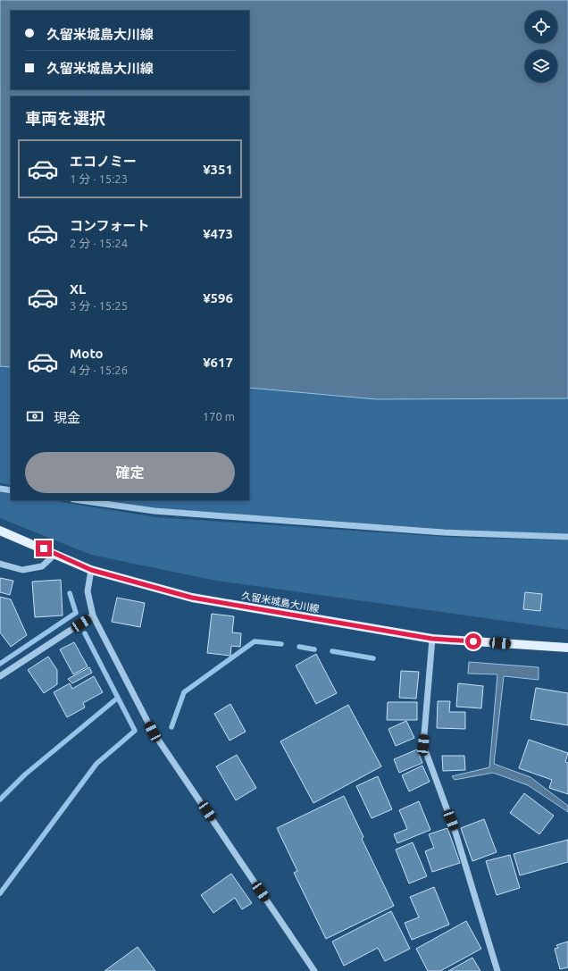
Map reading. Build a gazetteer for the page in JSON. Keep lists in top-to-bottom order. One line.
{"streets":{"main road":["久留米城島大川線"]},"page":{"banner":["久留米城島大川線","久留米城島大川線"],"heading":"車両を選択","list":[{"name":"エコノミー","note":"1 分 · 15:23","value":"¥351"},{"name":"コンフォート","note":"2 分 · 15:24","value":"¥473"},{"name":"XL","note":"3 分 · 15:25","value":"¥596"},{"name":"Moto","note":"4 分 · 15:26","value":"¥617"}],"pay":["現金","170 m"],"buttons":"確定"}}
